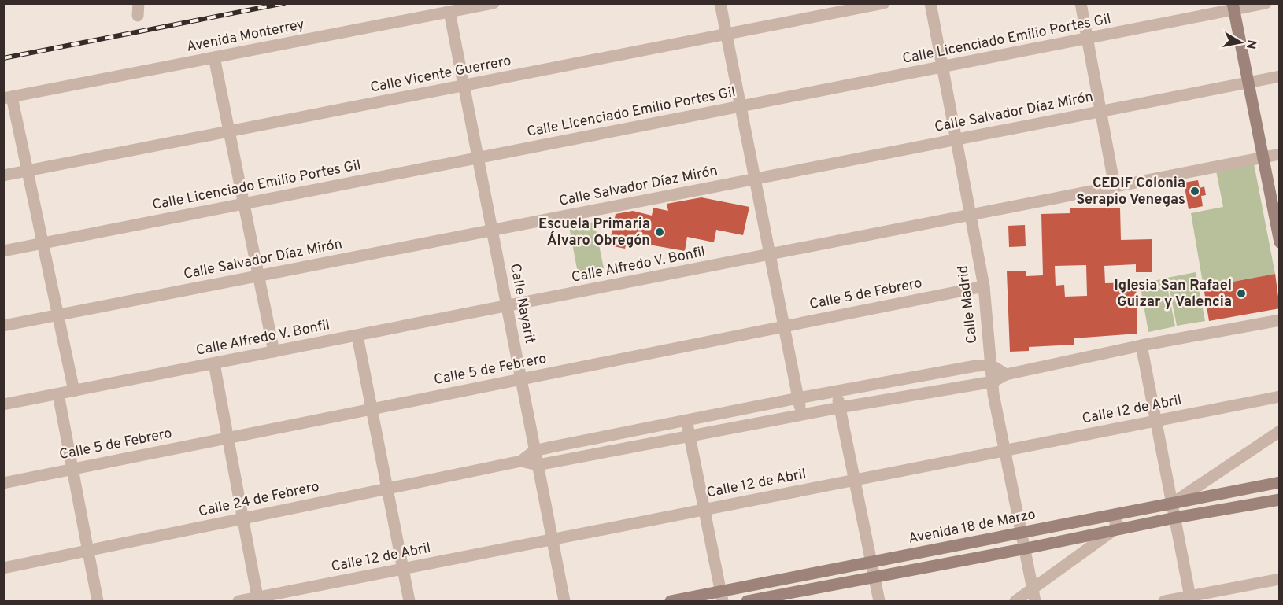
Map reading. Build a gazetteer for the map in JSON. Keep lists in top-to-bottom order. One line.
{"streets":{"street":["Avenida Monterrey","Calle Licenciado Emilio Portes Gil","Calle Vicente Guerrero","Calle Salvador Díaz Mirón","Calle Alfredo V. Bonfil","Calle 5 de Febrero","Calle Nayarit","Calle Madrid","Calle 12 de Abril","Calle 24 de Febrero","Avenida 18 de Marzo"]},"crossings":[["Avenida Monterrey","Calle Nayarit"],["Calle Licenciado Emilio Portes Gil","Calle Nayarit"],["Calle Licenciado Emilio Portes Gil","Calle Madrid"],["Calle Vicente Guerrero","Calle Nayarit"],["Calle Salvador Díaz Mirón","Calle Nayarit"],["Calle Salvador Díaz Mirón","Calle Madrid"],["Calle Alfredo V. Bonfil","Calle Nayarit"],["Calle Alfredo V. Bonfil","Calle Madrid"],["Calle 5 de Febrero","Calle Nayarit"],["Calle 5 de Febrero","Calle Madrid"],["Calle Nayarit","Calle 12 de Abril"],["Calle Nayarit","Calle 24 de Febrero"],["Calle Madrid","Calle 12 de Abril"],["Calle Madrid","Calle 24 de Febrero"],["Calle Madrid","Avenida 18 de Marzo"]],"places":["CEDIF Colonia Serapio Venegas","Escuela Primaria Álvaro Obregón","Iglesia San Rafael Guizar y Valencia"],"north":"right"}
